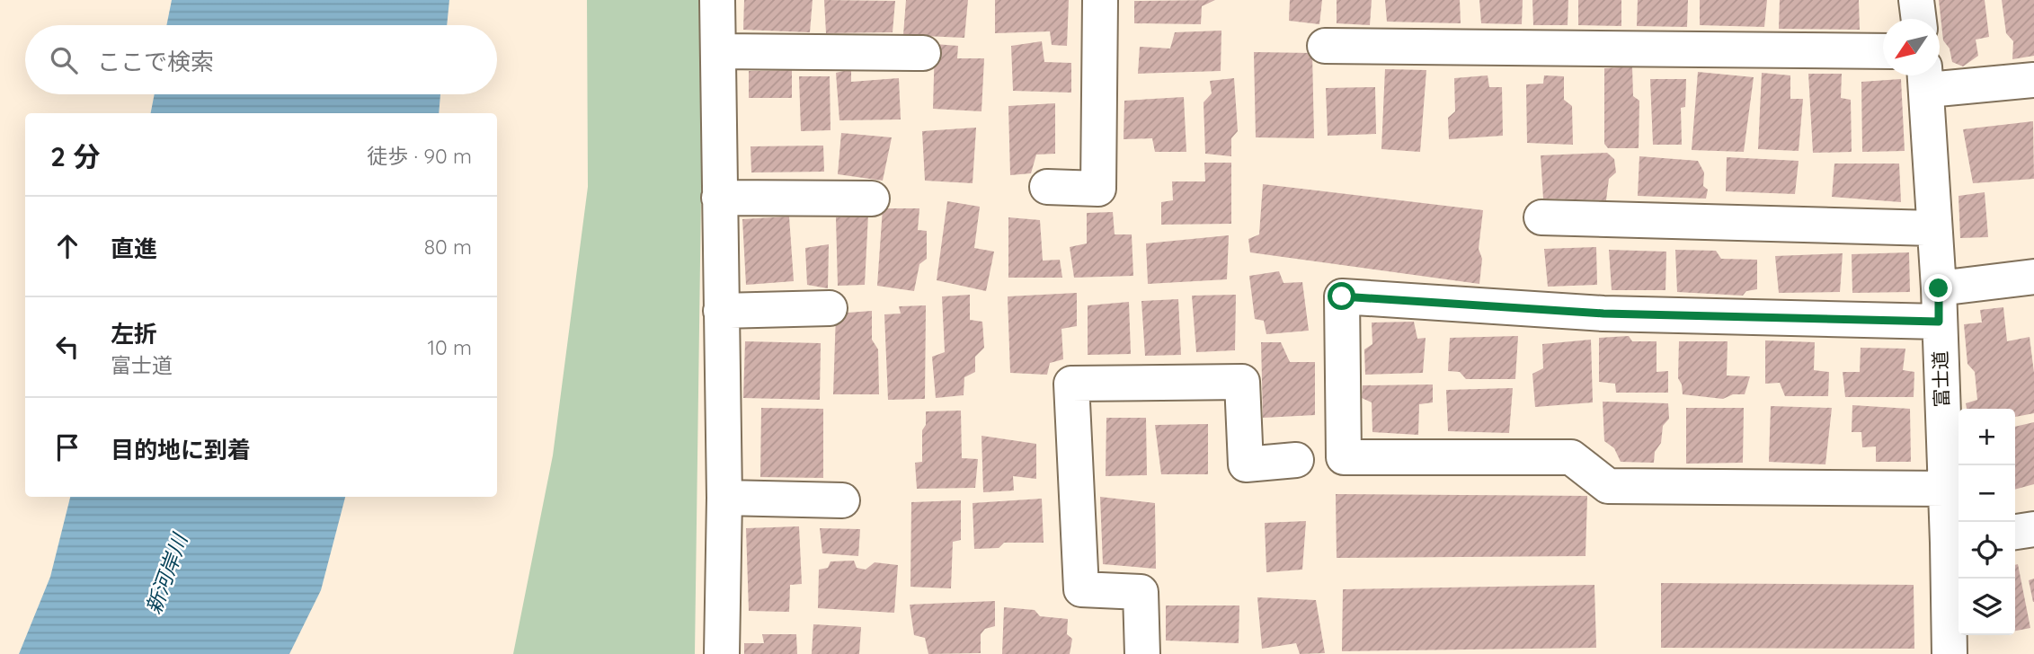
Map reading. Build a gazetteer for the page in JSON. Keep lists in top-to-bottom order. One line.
{"streets":{"street":["富士道"]},"water":["新河岸川"],"north":"bottom left","page":{"search":"ここで検索","heading":["2 分","徒歩 · 90 m"],"list":[["直進","80 m"],["左折","富士道","10 m"],"目的地に到着"],"map_buttons":["+","−"]}}
